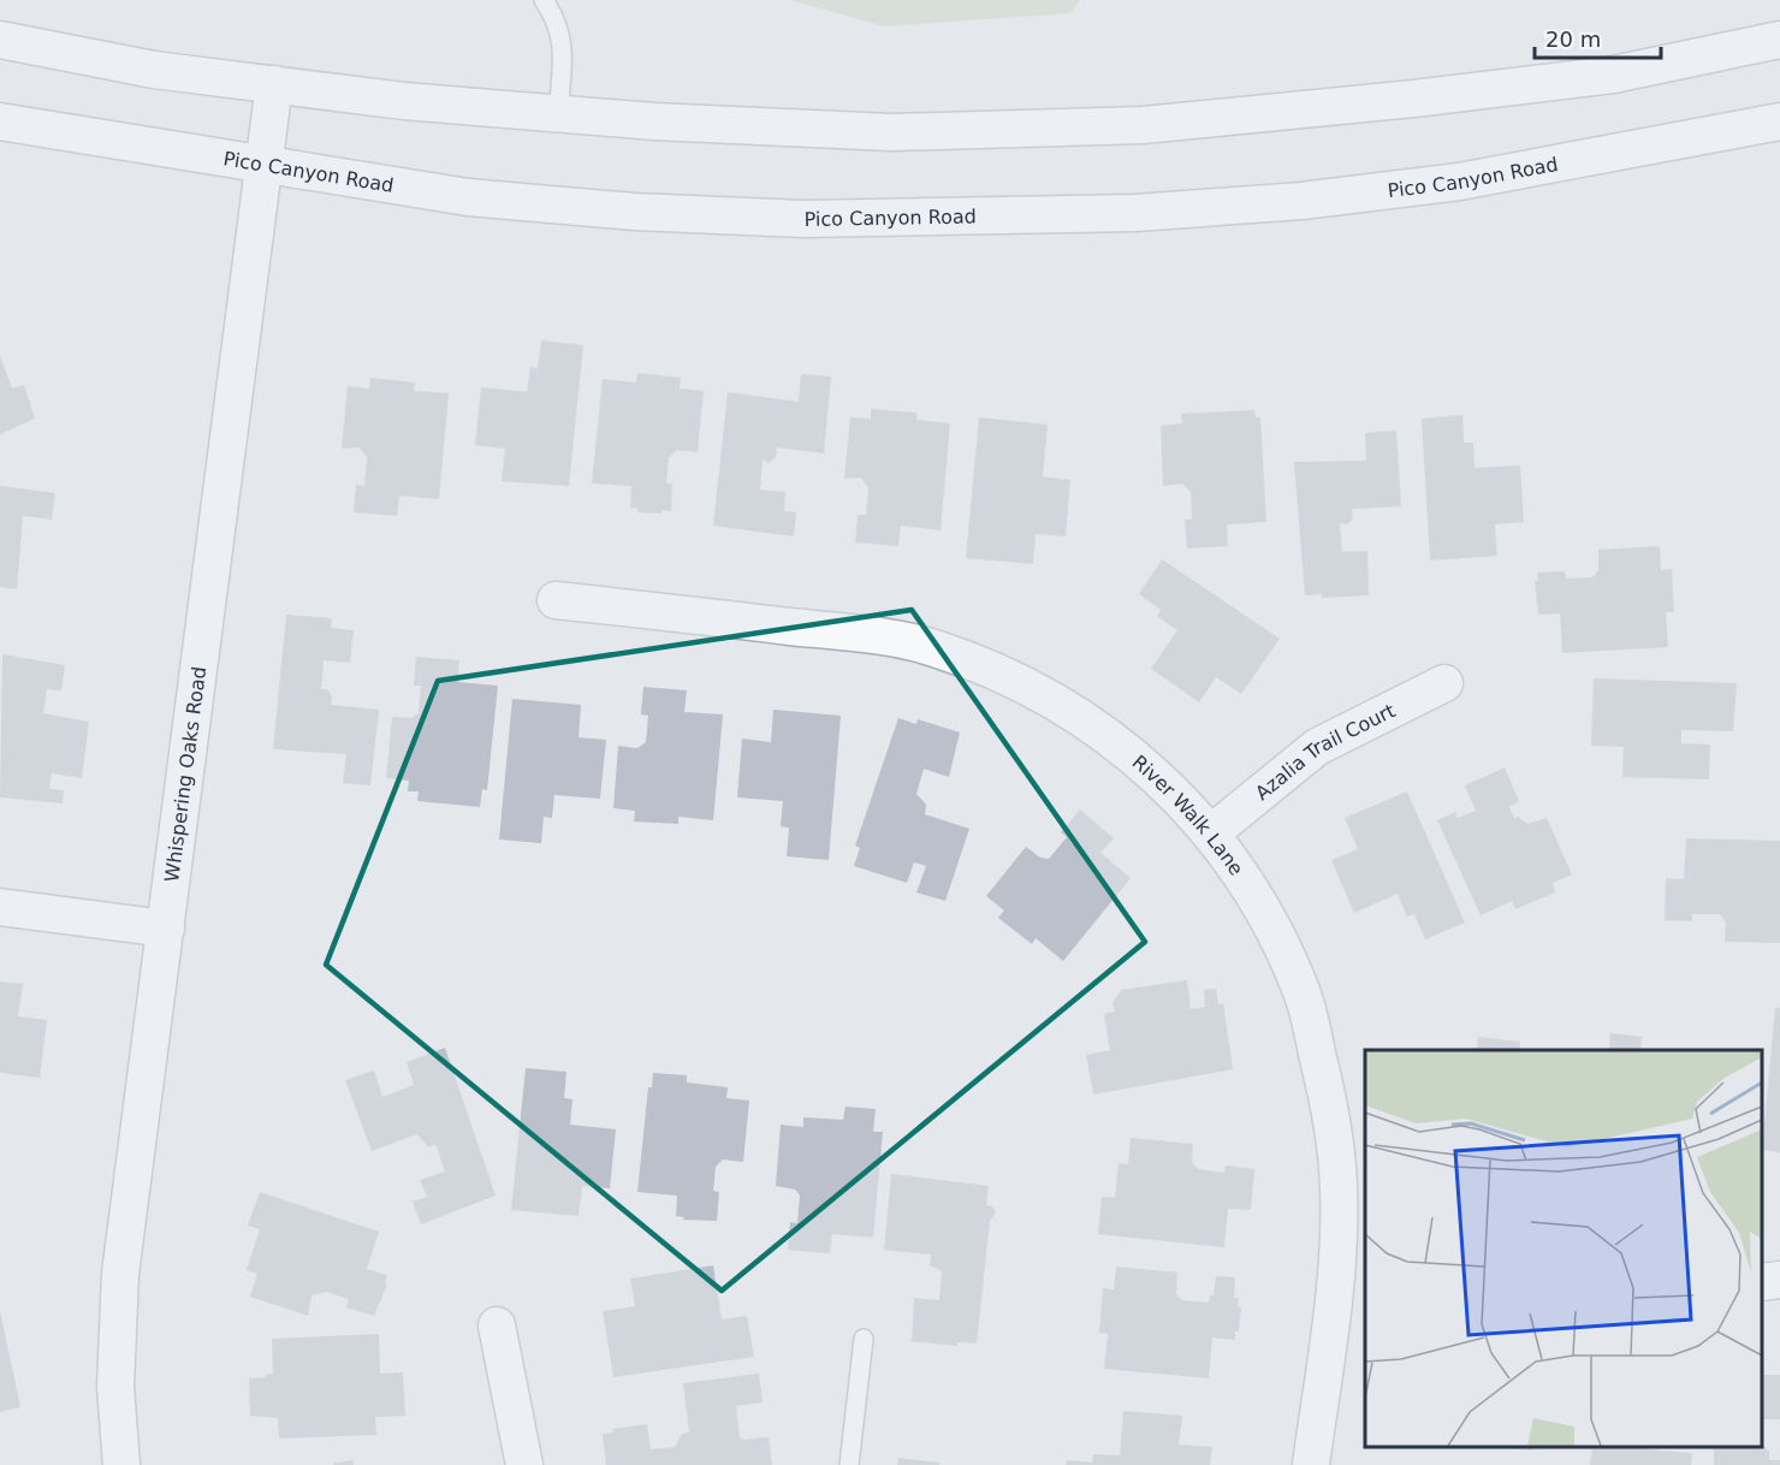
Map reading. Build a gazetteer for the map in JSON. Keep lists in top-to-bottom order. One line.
{"streets":{"street":["Pico Canyon Road","Azalia Trail Court","Whispering Oaks Road","River Walk Lane"]},"crossings":[["Pico Canyon Road","Whispering Oaks Road"],["Azalia Trail Court","River Walk Lane"]],"scale_bar":"20 m"}
